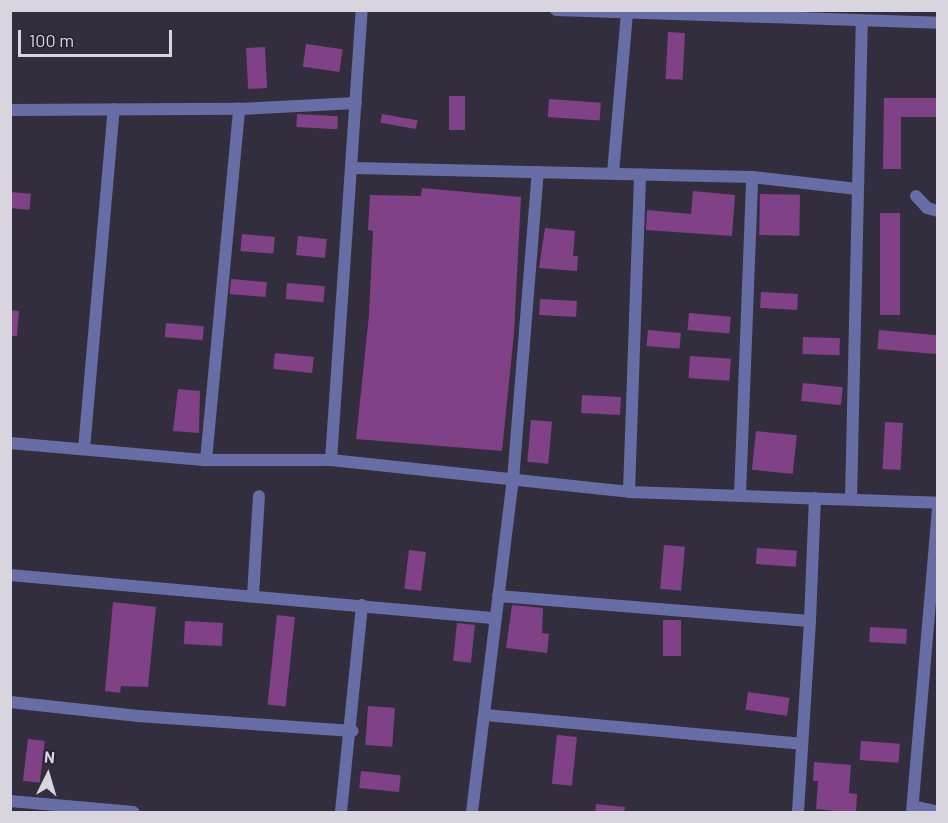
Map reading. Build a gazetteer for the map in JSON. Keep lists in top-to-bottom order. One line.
{"scale_bar":"100 m","north":"top"}
